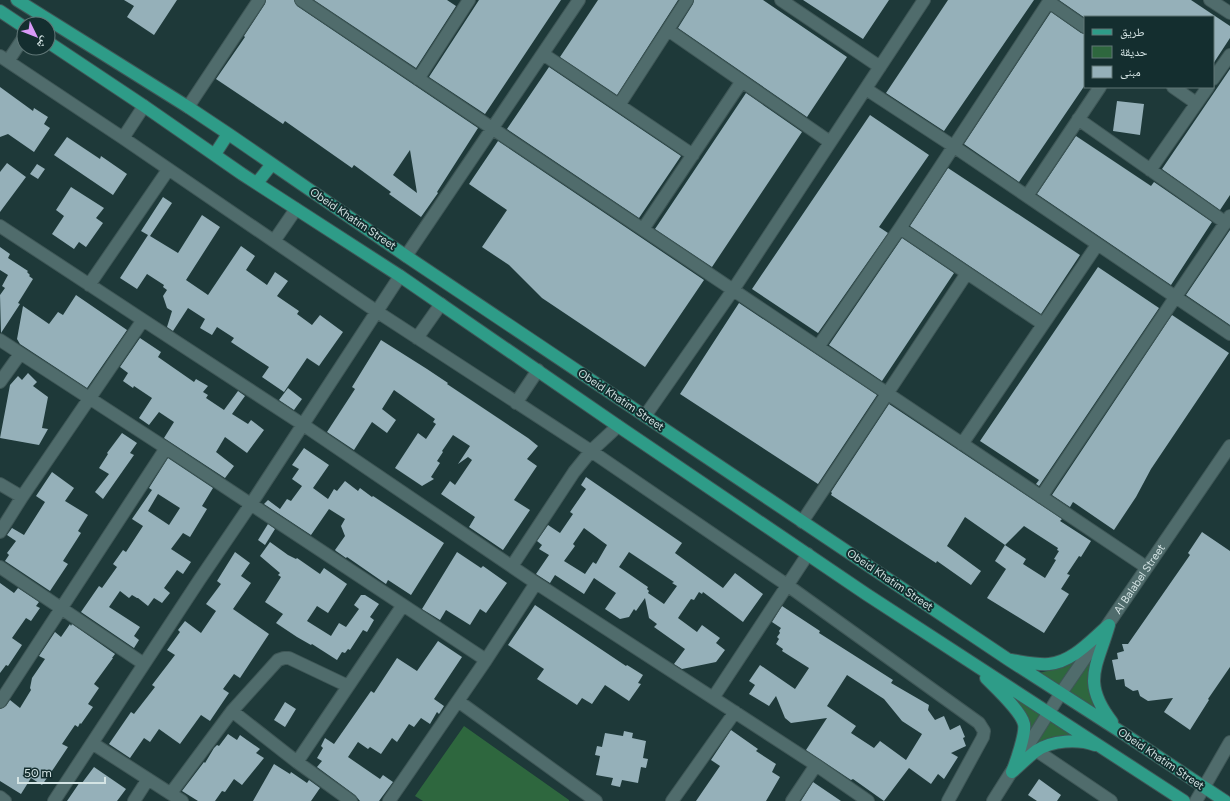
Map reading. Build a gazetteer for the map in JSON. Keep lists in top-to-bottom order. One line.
{"streets":{"main road":["Obeid Khatim Street"],"street":["Al Balabel Street"]},"crossings":[["Obeid Khatim Street","Al Balabel Street"]],"legend":["طريق","حديقة","مبنى"],"scale_bar":"50 m","north":"bottom right"}
